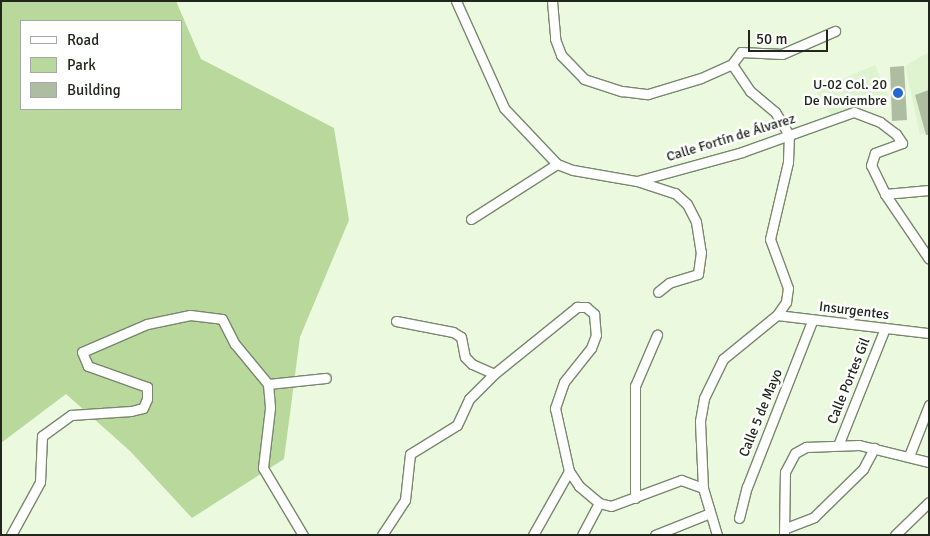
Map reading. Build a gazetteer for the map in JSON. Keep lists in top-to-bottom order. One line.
{"streets":{"street":["Calle Fortín de Álvarez","Insurgentes","Calle Portes Gil","Calle 5 de Mayo"]},"crossings":[["Insurgentes","Calle Portes Gil"],["Insurgentes","Calle 5 de Mayo"]],"places":["U-02 Col. 20 De Noviembre"],"legend":["Road","Park","Building"],"scale_bar":"50 m"}
